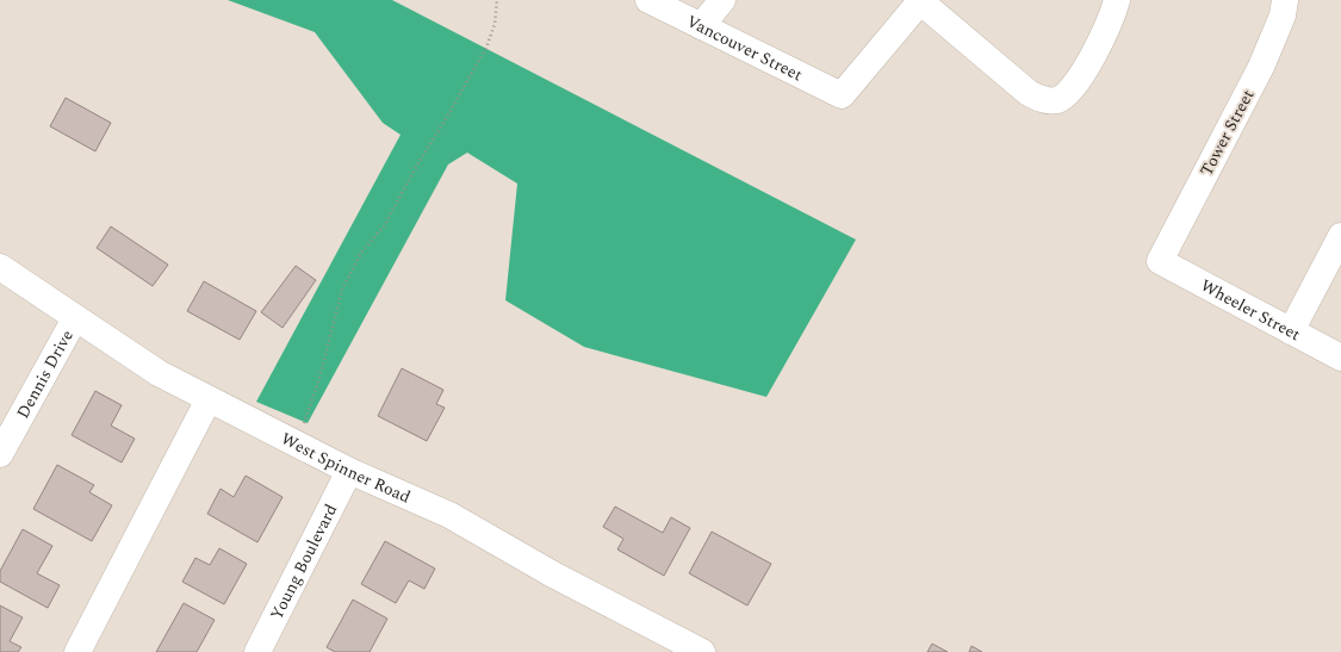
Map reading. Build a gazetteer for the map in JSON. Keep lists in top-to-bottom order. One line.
{"streets":{"street":["Vancouver Street","Tower Street","Wheeler Street","Dennis Drive","West Spinner Road","Young Boulevard"]},"crossings":[["Tower Street","Wheeler Street"],["Dennis Drive","West Spinner Road"],["West Spinner Road","Young Boulevard"]]}
